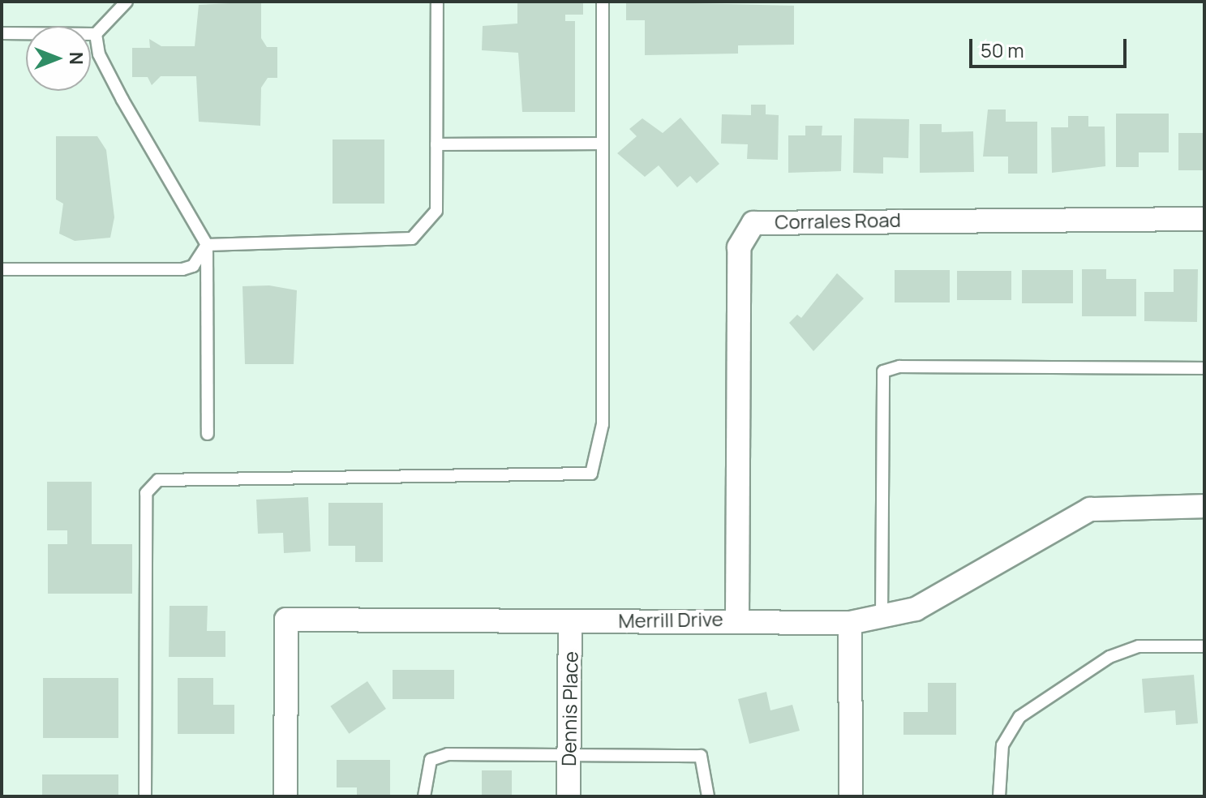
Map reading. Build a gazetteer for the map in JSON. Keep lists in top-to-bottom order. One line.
{"streets":{"street":["Corrales Road","Merrill Drive","Dennis Place"]},"crossings":[["Corrales Road","Merrill Drive"],["Merrill Drive","Dennis Place"]],"scale_bar":"50 m","north":"right"}
